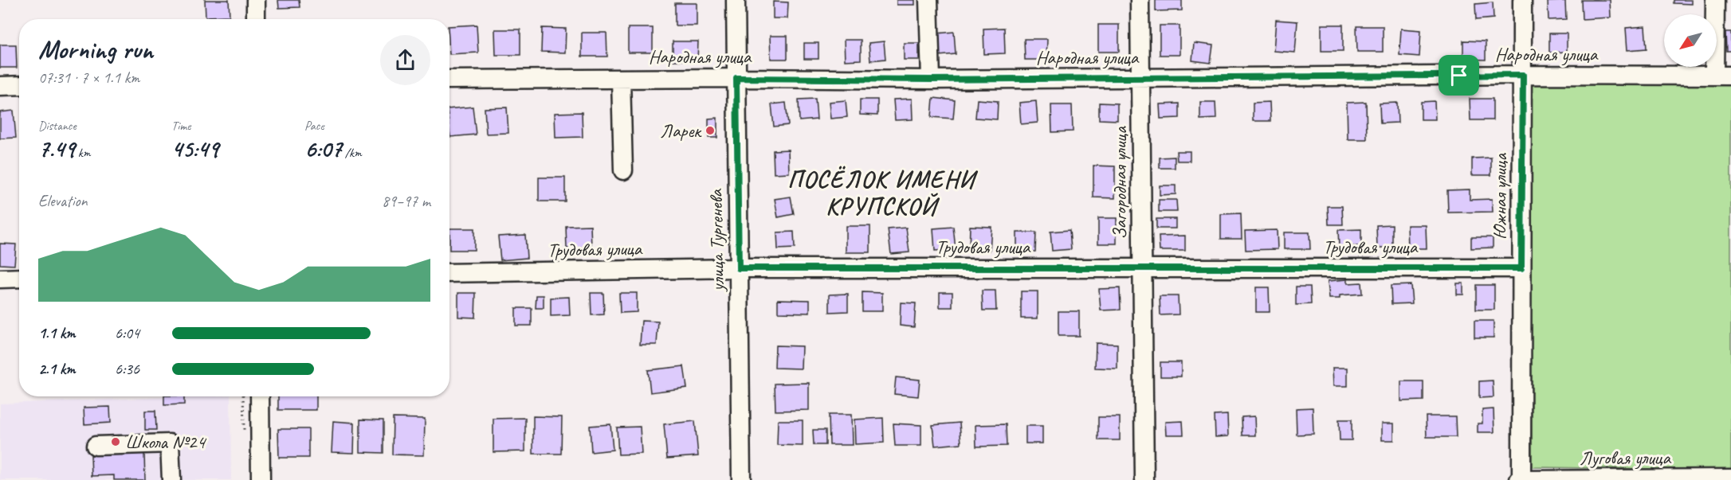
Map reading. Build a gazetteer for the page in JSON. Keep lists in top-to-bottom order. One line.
{"streets":{"street":["Народная улица","Загородная улица","Южная улица","улица Тургенева","Трудовая улица","Луговая улица"]},"crossings":[["Народная улица","Загородная улица"],["Народная улица","Южная улица"],["Народная улица","улица Тургенева"],["Загородная улица","Трудовая улица"],["Южная улица","Трудовая улица"],["Южная улица","Луговая улица"],["улица Тургенева","Трудовая улица"]],"districts":["ПОСЁЛОК ИМЕНИ КРУПСКОЙ"],"places":["Ларек","Школа №24"],"north":"bottom left","page":{"heading":["Morning run","07:31 · 7 × 1.1 km"],"stats":[["Distance","7.49 km"],["Time","45:49"],["Pace","6:07 /km"]],"chart":["Elevation","89–97 m"],"list":[{"name":"1.1 km","note":"6:04"},{"name":"2.1 km","note":"6:36"}]}}
